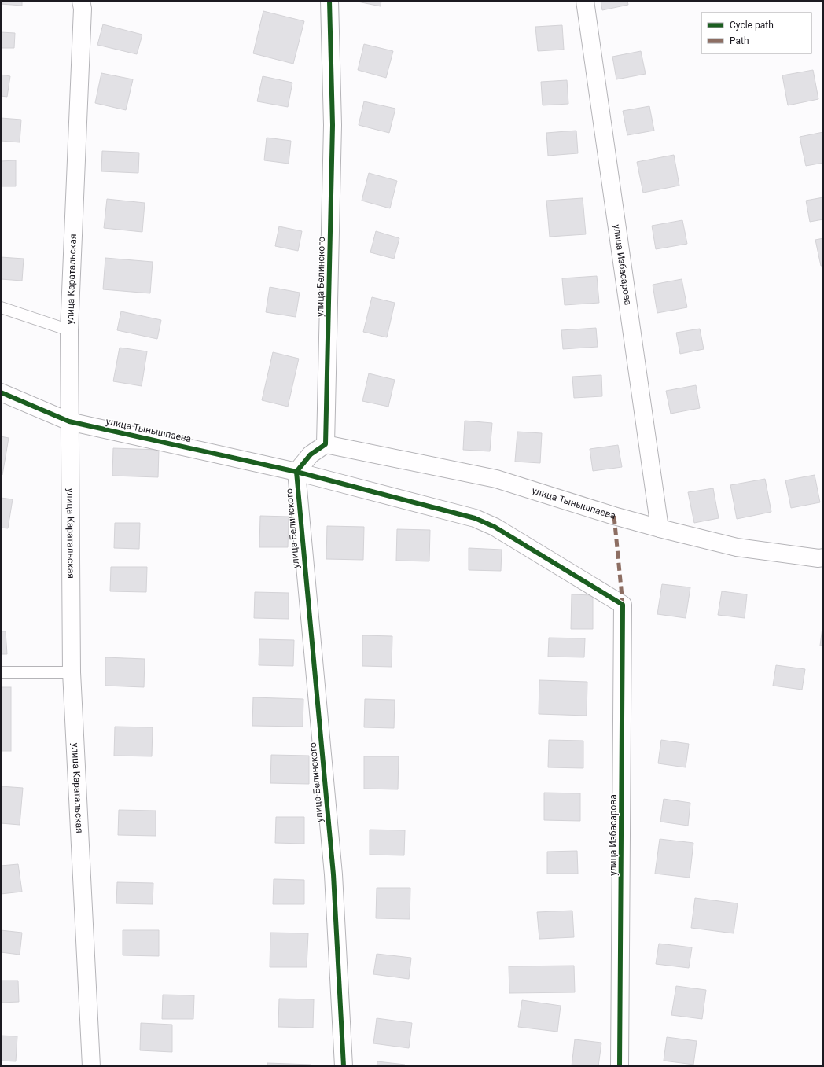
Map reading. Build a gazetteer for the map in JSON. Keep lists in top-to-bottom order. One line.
{"streets":{"street":["улица Избасарова","улица Белинского","улица Каратальская","улица Тынышпаева"]},"crossings":[["улица Избасарова","улица Тынышпаева"],["улица Белинского","улица Тынышпаева"],["улица Каратальская","улица Тынышпаева"]],"legend":["Cycle path","Path"]}
